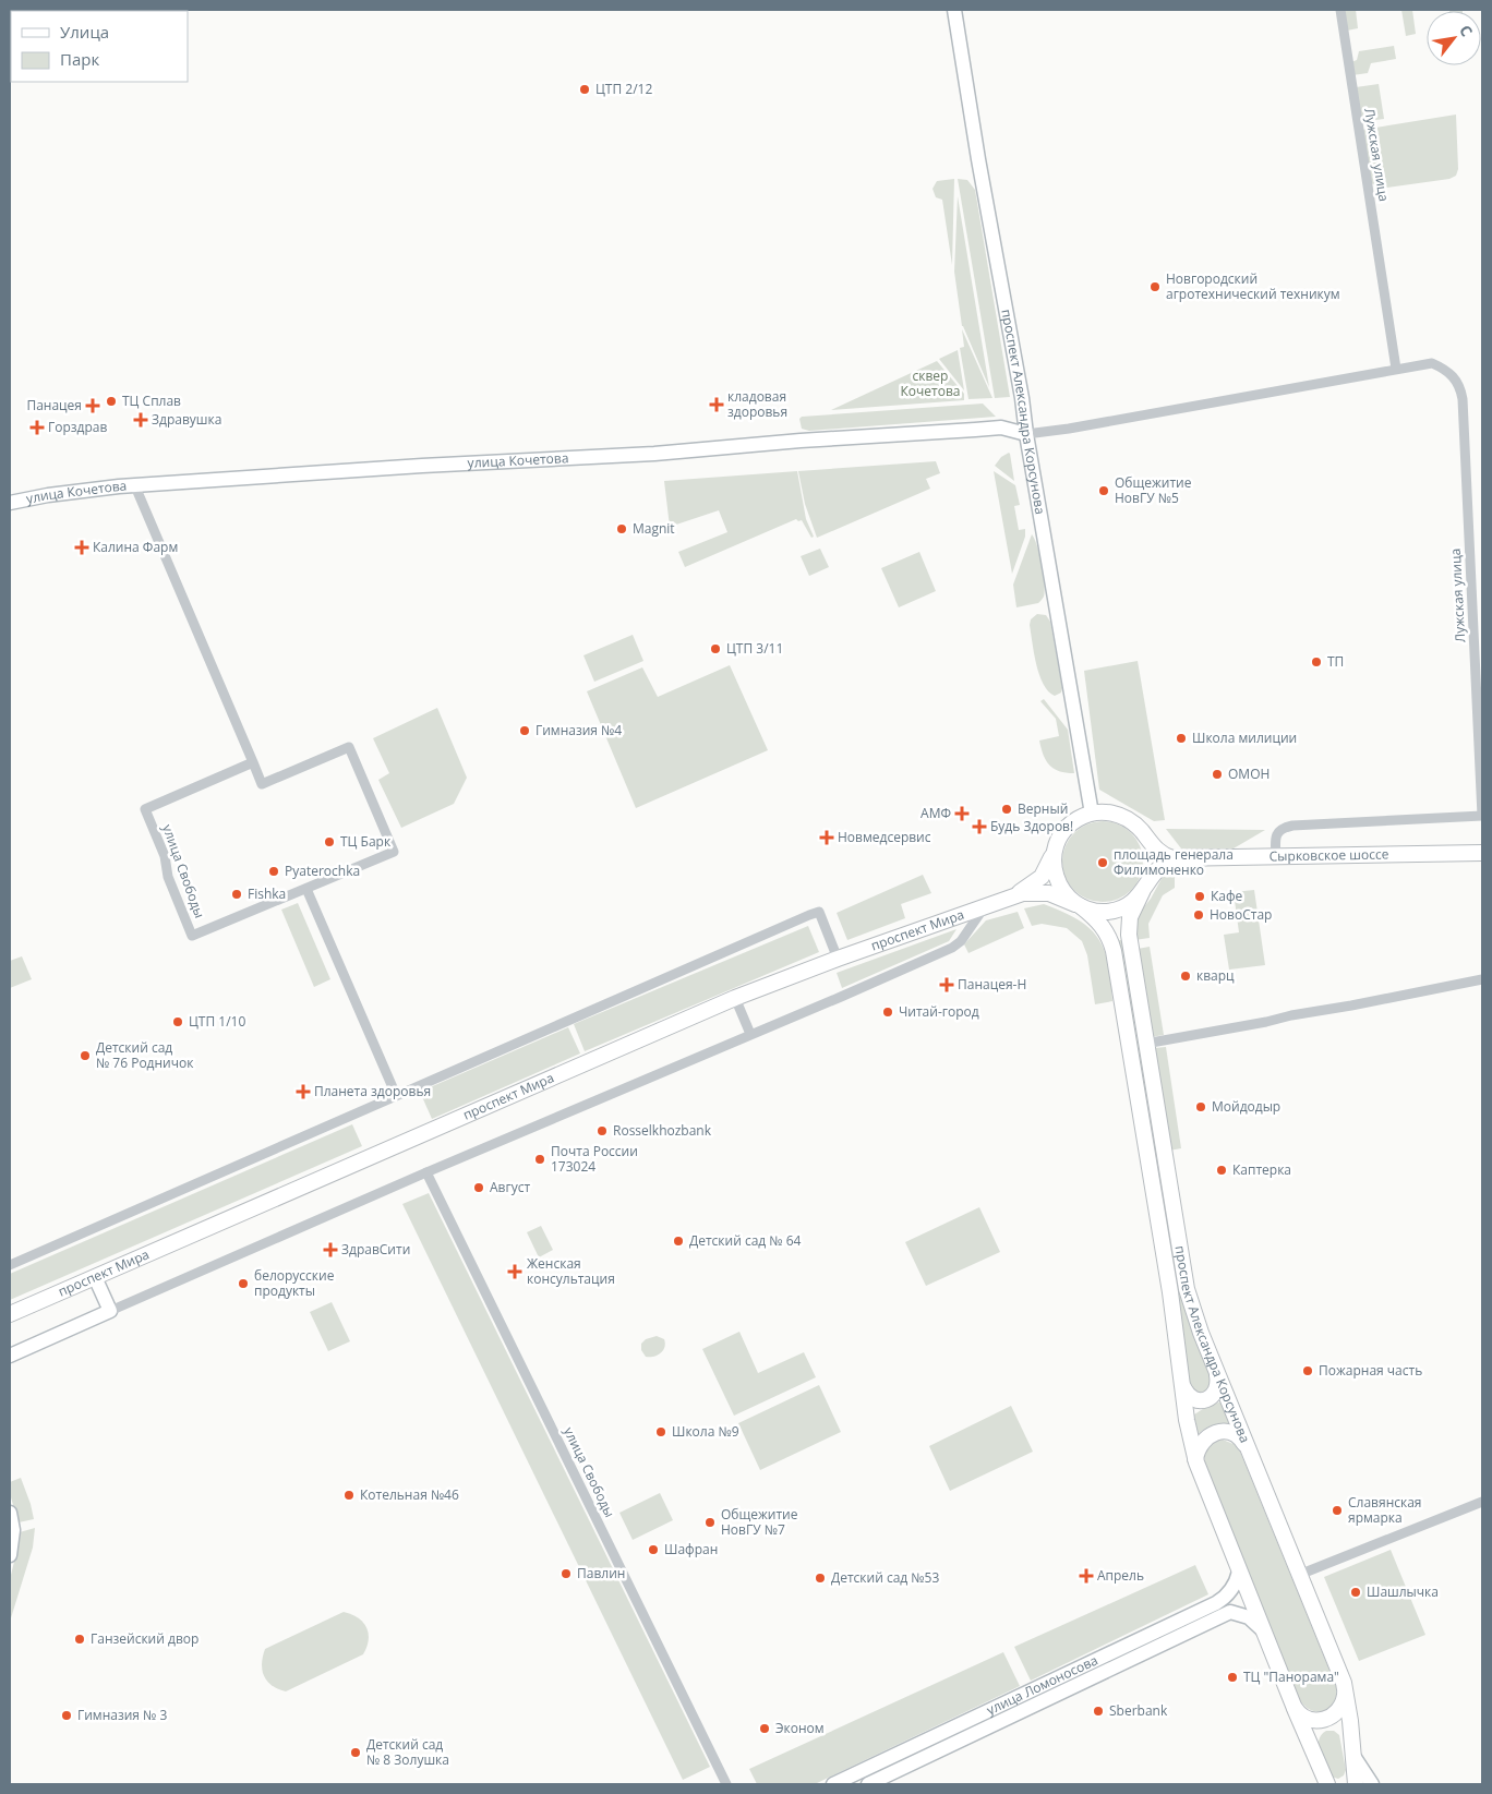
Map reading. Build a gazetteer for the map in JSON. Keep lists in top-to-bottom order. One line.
{"streets":{"main road":["проспект Александра Корсунова","улица Кочетова","Сырковское шоссе","проспект Мира","улица Ломоносова"],"street":["Лужская улица","улица Свободы"]},"crossings":[["проспект Александра Корсунова","улица Кочетова"],["проспект Александра Корсунова","проспект Мира"],["улица Кочетова","улица Свободы"]],"parks":["сквер Кочетова"],"places":{"other":["ЦТП 2/12","Новгородский агротехнический техникум","ТЦ Сплав","Общежитие НовГУ №5","Magnit","ЦТП 3/11","ТП","Гимназия №4","Школа милиции","ОМОН","Верный","ТЦ Барк","площадь генерала Филимоненко","Pyaterochka","Fishka","Кафе","НовоСтар","кварц","Читай-город","ЦТП 1/10","Детский сад № 76 Родничок","Мойдодыр","Rosselkhozbank","Почта России 173024","Каптерка","Август","Детский сад № 64","белорусские продукты","Пожарная часть","Школа №9","Котельная №46","Славянская ярмарка","Общежитие НовГУ №7","Шафран","Павлин","Детский сад №53","Шашлычка","Ганзейский двор","ТЦ \"Панорама\"","Sberbank","Гимназия № 3","Эконом","Детский сад № 8 Золушка"],"health":["кладовая здоровья","Панацея","Здравушка","Горздрав","Калина Фарм","АМФ","Будь Здоров!","Новмедсервис","Панацея-Н","Планета здоровья","ЗдравСити","Женская консультация","Апрель"]},"legend":["Улица","Парк"],"north":"top right"}
